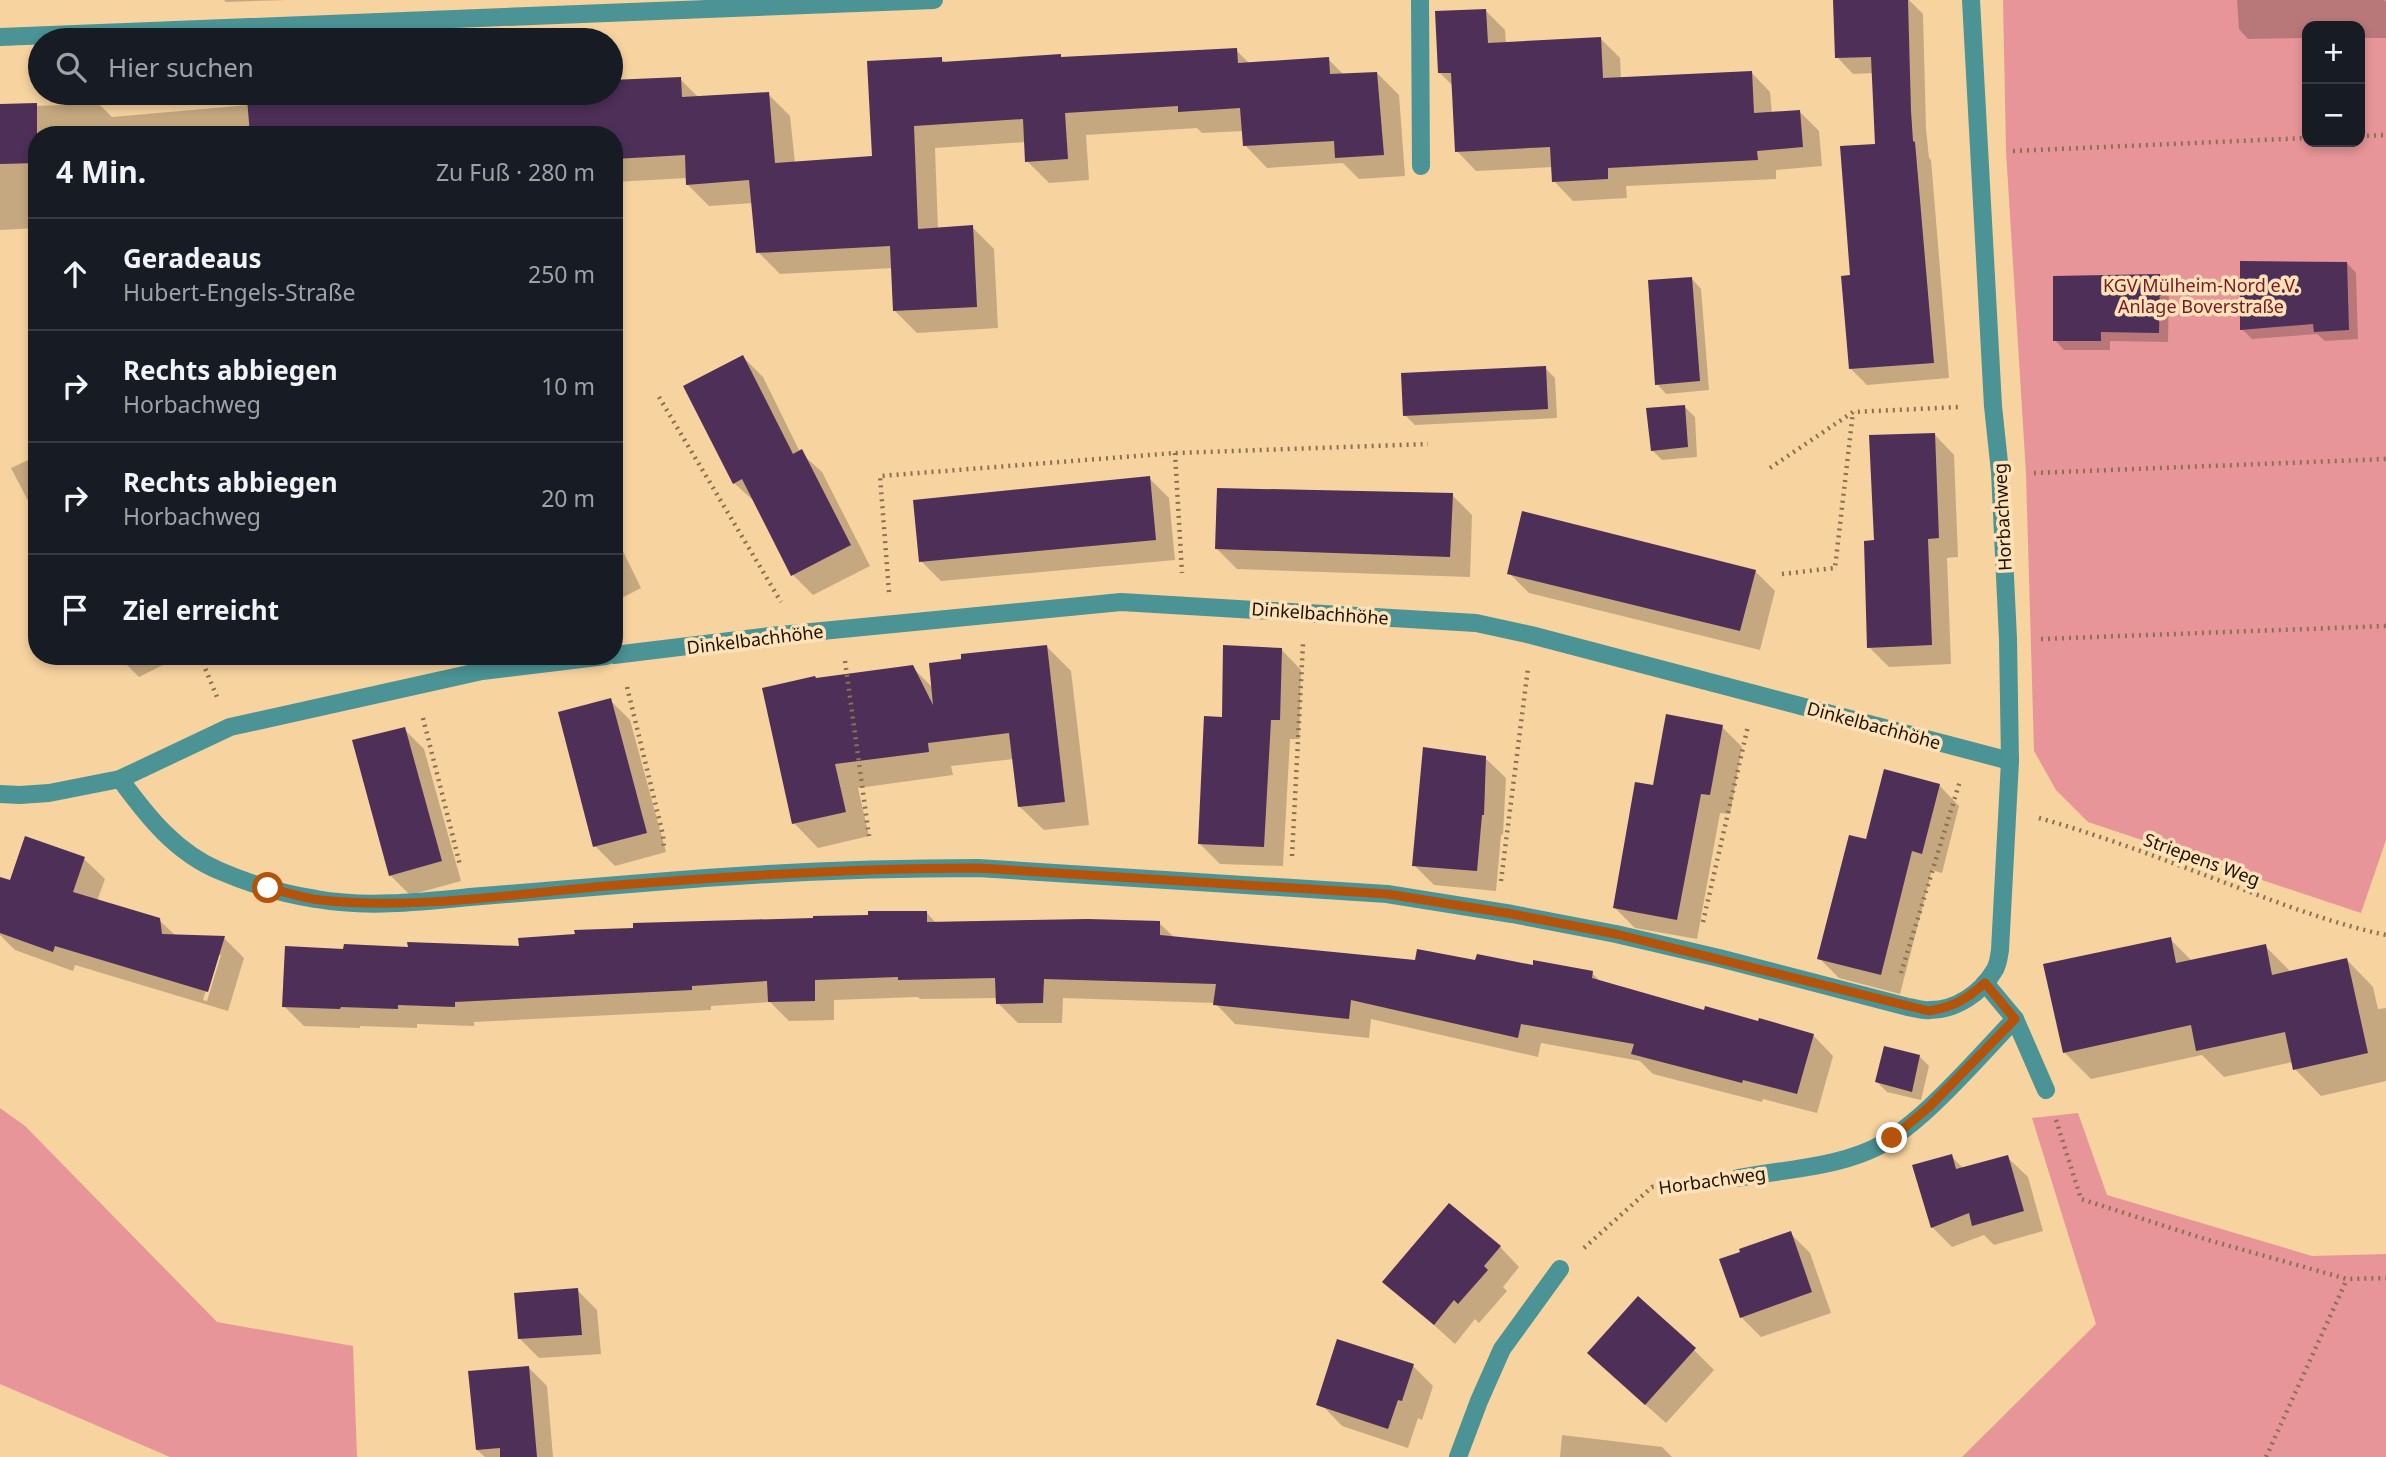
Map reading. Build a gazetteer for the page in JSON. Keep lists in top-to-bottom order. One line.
{"streets":{"street":["Horbachweg","Dinkelbachhöhe"],"path":["Striepens Weg"]},"crossings":[["Horbachweg","Dinkelbachhöhe"],["Horbachweg","Striepens Weg"]],"parks":["KGV Mülheim-Nord e.V. Anlage Boverstraße"],"page":{"map_buttons":["+","−"],"search":"Hier suchen","heading":["4 Min.","Zu Fuß · 280 m"],"list":[["Geradeaus","Hubert-Engels-Straße","250 m"],["Rechts abbiegen","Horbachweg","10 m"],["Rechts abbiegen","Horbachweg","20 m"],"Ziel erreicht"]}}
